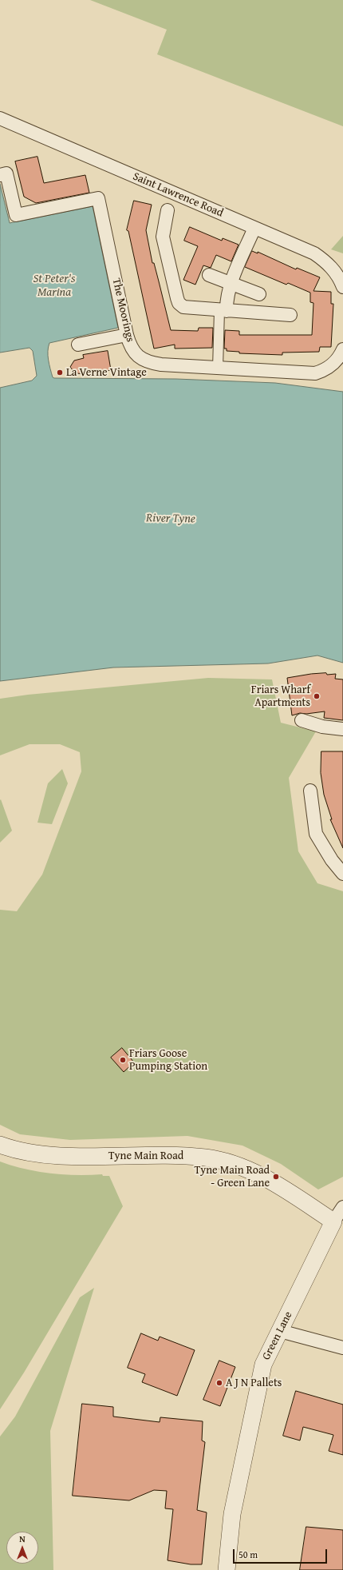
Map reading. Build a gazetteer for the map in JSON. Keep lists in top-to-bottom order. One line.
{"streets":{"street":["Saint Lawrence Road","The Moorings","Tyne Main Road","Green Lane"]},"crossings":[["Tyne Main Road","Green Lane"]],"water":["St Peter's Marina","River Tyne"],"places":["La Verne Vintage","Friars Wharf Apartments","Friars Goose Pumping Station","Tyne Main Road - Green Lane","A J N Pallets"],"scale_bar":"50 m","north":"top"}
